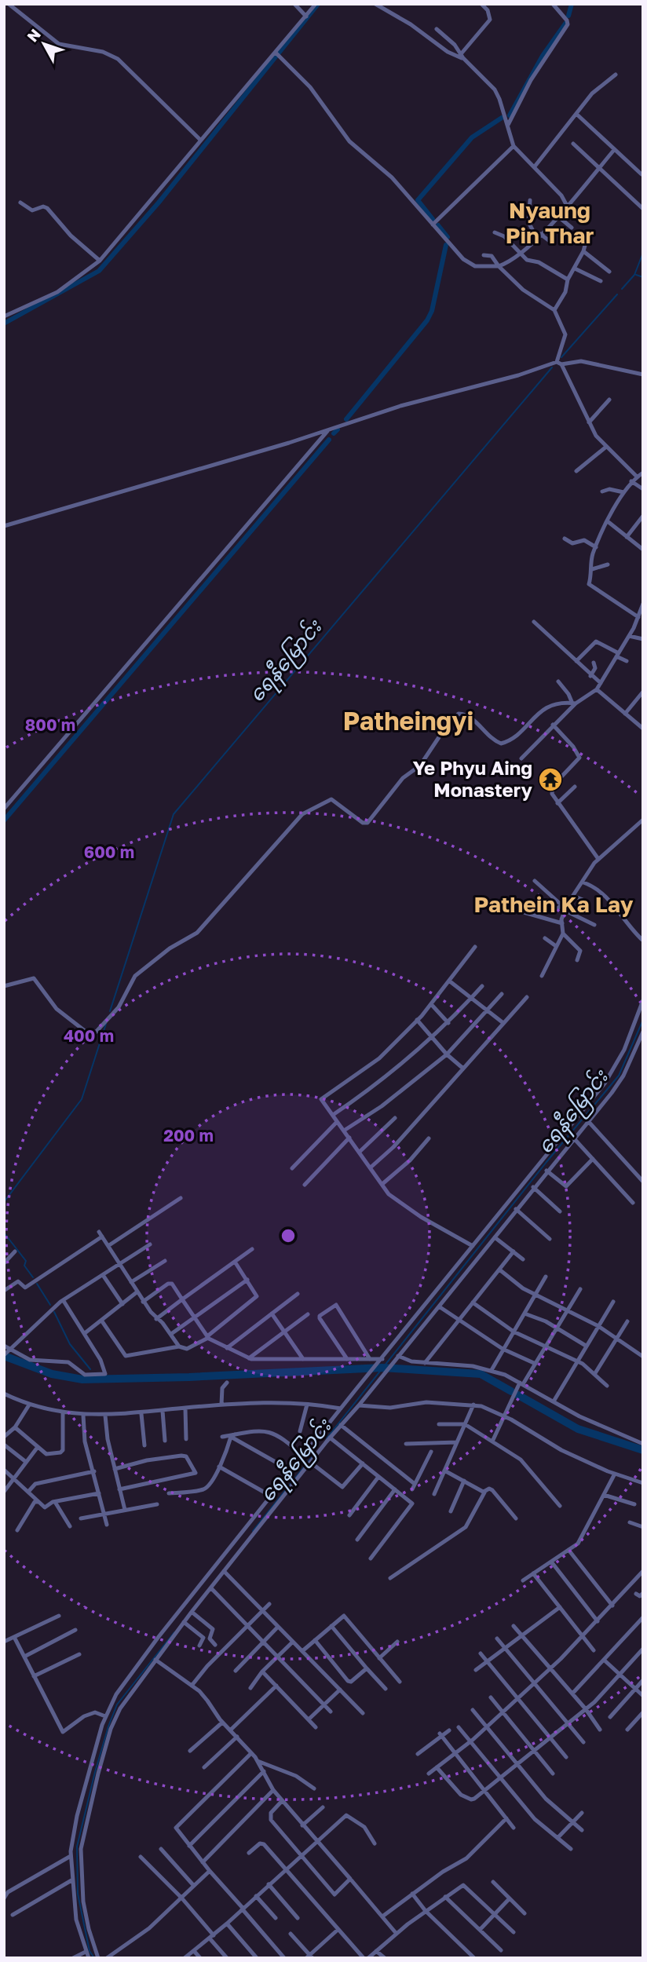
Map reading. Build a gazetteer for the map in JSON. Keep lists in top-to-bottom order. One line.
{"districts":["Nyaung Pin Thar","Patheingyi","Pathein Ka Lay"],"water":["ရေနီမြောင်း"],"places":{"temple":["Ye Phyu Aing Monastery"]},"north":"top left","rings":["800 m","600 m","400 m","200 m"]}
